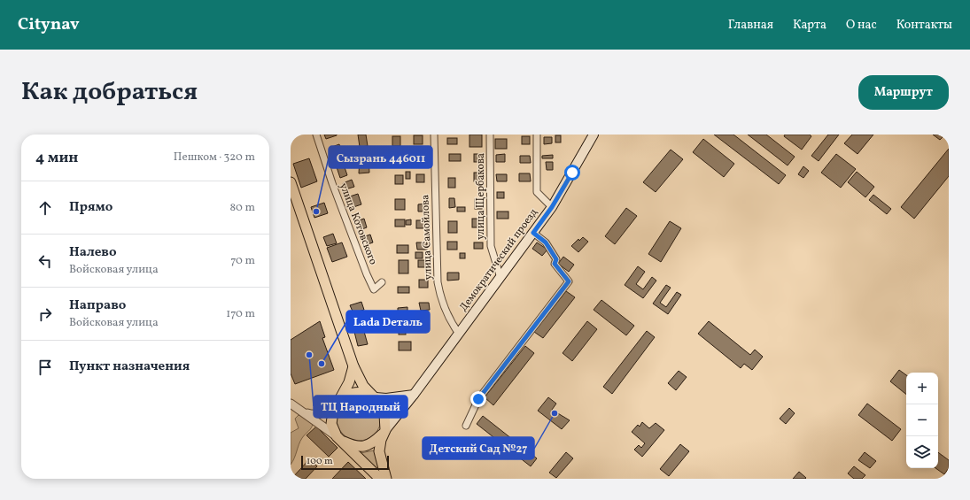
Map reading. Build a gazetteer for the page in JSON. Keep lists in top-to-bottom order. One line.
{"streets":{"main road":["Демократический проезд"],"street":["улица Щербакова","улица Котовского","улица Самойлова"]},"crossings":[["улица Щербакова","Демократический проезд"],["улица Самойлова","Демократический проезд"]],"places":["Сызрань 446011","ТЦ Народный","Lada Dеталь","Детский Сад №27"],"scale_bar":"100 m","page":{"header":"Citynav","nav":["Главная","Карта","О нас","Контакты"],"title":"Как добраться","buttons":"Маршрут","heading":["4 мин","Пешком · 320 m"],"list":[["Прямо","80 m"],["Налево","Войсковая улица","70 m"],["Направо","Войсковая улица","170 m"],"Пункт назначения"],"map_buttons":["+","−"],"scale":"100 m"}}
